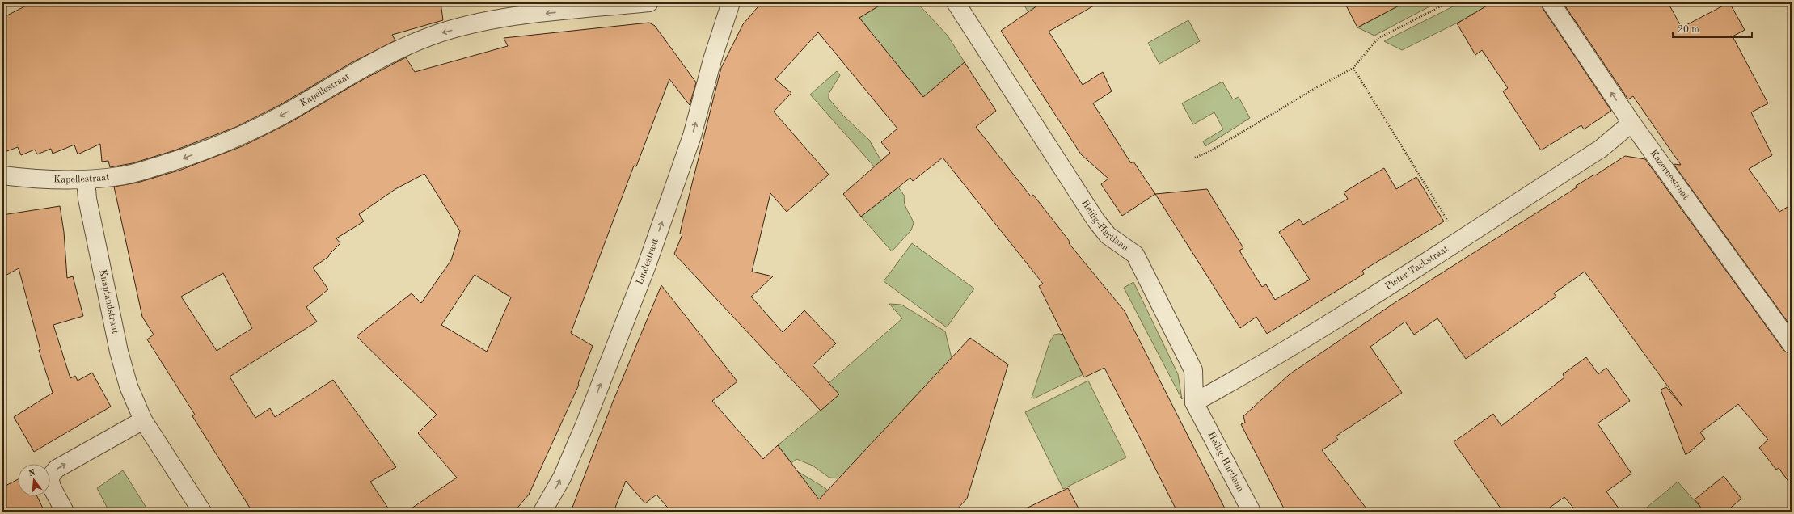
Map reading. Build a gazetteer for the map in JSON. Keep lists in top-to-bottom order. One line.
{"streets":{"street":["Kapellestraat","Kazernestraat","Heilig-Hartlaan","Lindestraat","Pieter Tackstraat","Knaptandstraat"]},"crossings":[["Kapellestraat","Knaptandstraat"],["Kazernestraat","Pieter Tackstraat"],["Heilig-Hartlaan","Pieter Tackstraat"]],"one_way":["Kapellestraat","Lindestraat"],"scale_bar":"20 m","north":"top"}
